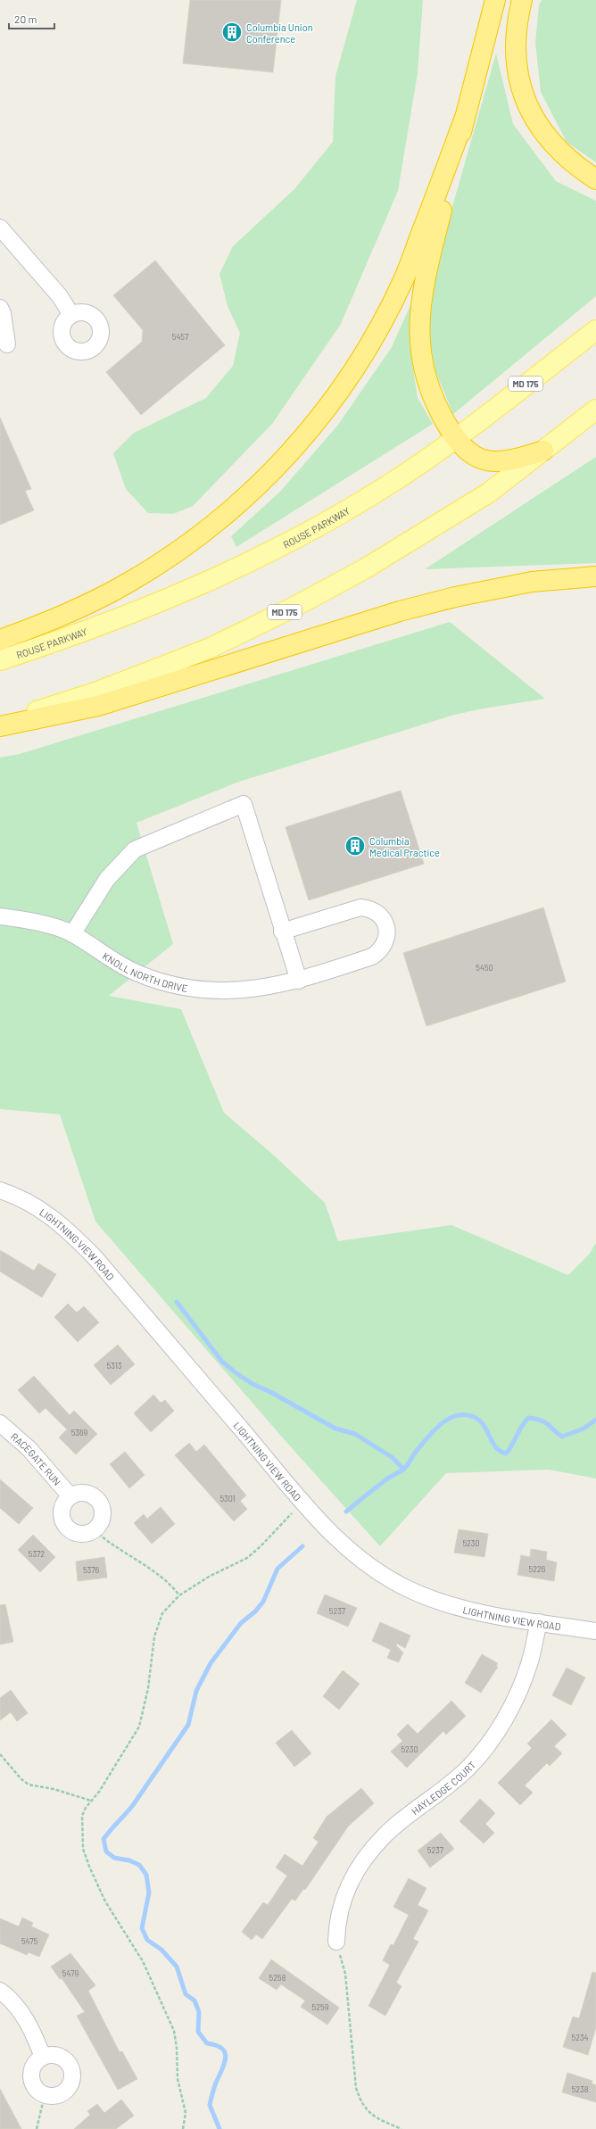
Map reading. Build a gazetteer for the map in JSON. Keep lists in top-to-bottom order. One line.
{"streets":{"main road":["MD 175","ROUSE PARKWAY"],"street":["KNOLL NORTH DRIVE","LIGHTNING VIEW ROAD","RACEGATE RUN","HAYLEDGE COURT"]},"crossings":[["LIGHTNING VIEW ROAD","HAYLEDGE COURT"]],"places":{"building":["Columbia Union Conference","Columbia Medical Practice"]},"house_numbers":["5457","5450","5313","5369","5301","5230","5372","5226","5376","5237","5230","5237","5475","5479","5258","5259","5234","5238"],"scale_bar":"20 m"}
